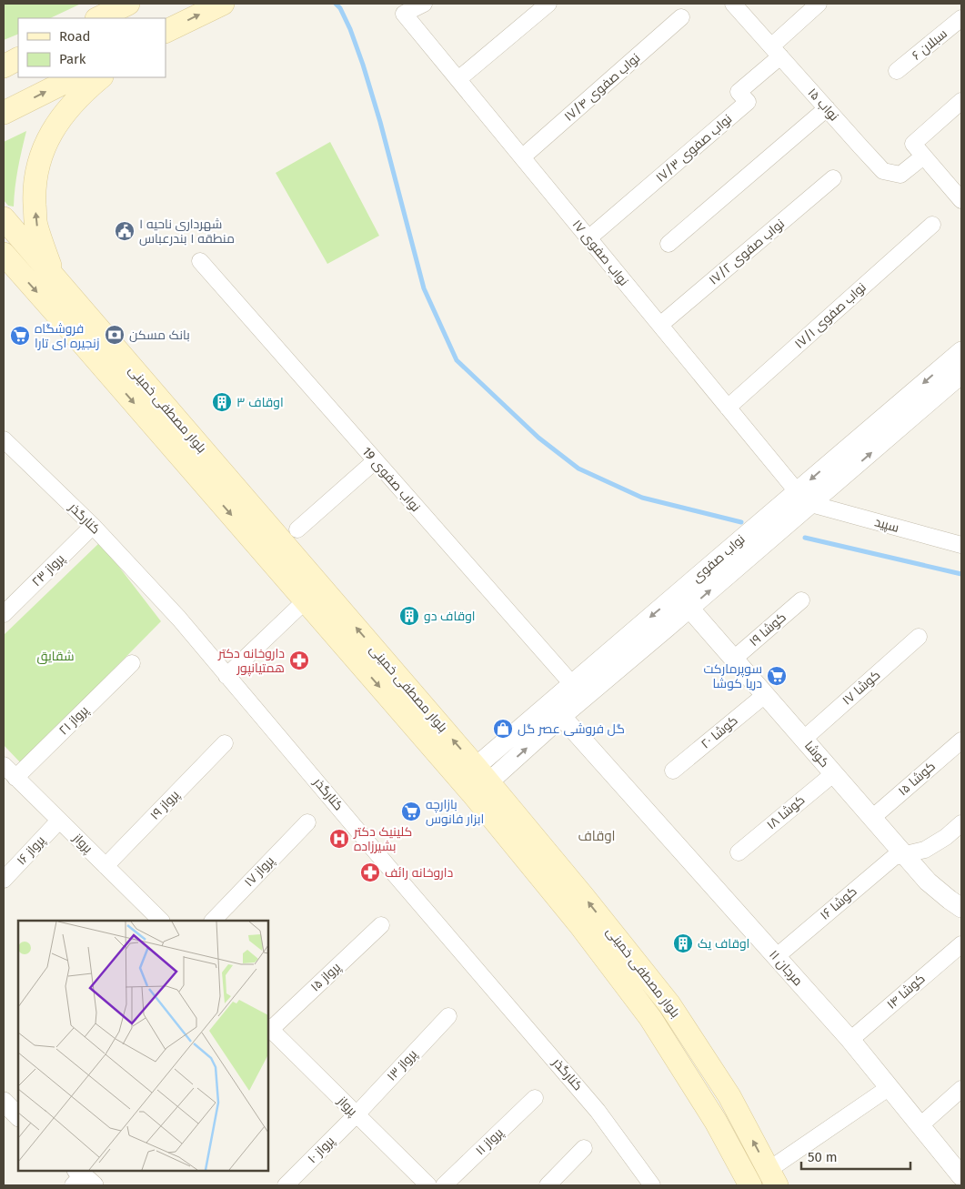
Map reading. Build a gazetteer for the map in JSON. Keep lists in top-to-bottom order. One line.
{"streets":{"main road":["بلوار مصطفی خمینی"],"street":["سبلان ۶","نواب صفوی ۱۷/۴","نواب ۱۵","نواب صفوی ۱۷/۳","نواب صفوی ۱۷/۲","نواب صفوی ۱۷","نواب صفوی ۱۷/۱","نواب صفوی 19","کنارگذر","سپید","نواب صفوی","پرواز ۲۳","کوشا ۱۹","کوشا ۱۷","پرواز ۲۱","کوشا ۲۰","کوشا","کوشا ۱۵","پرواز ۱۹","کوشا ۱۸","پرواز","پرواز ۱۶","پرواز ۱۷","کوشا ۱۶","مرجان ۱۱","پرواز ۱۵","کوشا ۱۴","پرواز ۱۳","پرواز ۱۱","پرواز ۱۰"]},"crossings":[["نواب صفوی ۱۷/۴","نواب صفوی ۱۷"],["نواب ۱۵","نواب صفوی ۱۷/۳"],["نواب صفوی ۱۷/۳","نواب صفوی ۱۷"],["نواب صفوی ۱۷/۲","نواب صفوی ۱۷"],["نواب صفوی ۱۷","نواب صفوی ۱۷/۱"],["نواب صفوی ۱۷","سپید"],["نواب صفوی ۱۷","نواب صفوی"],["بلوار مصطفی خمینی","نواب صفوی"],["نواب صفوی 19","نواب صفوی"],["کنارگذر","پرواز ۲۳"],["سپید","نواب صفوی"],["نواب صفوی","کوشا"],["نواب صفوی","مرجان ۱۱"],["کوشا ۱۹","کوشا"],["کوشا ۱۷","کوشا"],["پرواز ۲۱","پرواز"],["کوشا ۲۰","کوشا"],["کوشا","کوشا ۱۵"],["کوشا","کوشا ۱۸"],["کوشا","کوشا ۱۶"],["پرواز ۱۹","پرواز"],["پرواز","پرواز ۱۶"],["پرواز","پرواز ۱۵"],["پرواز","پرواز ۱۳"],["پرواز","پرواز ۱۰"],["کوشا ۱۶","مرجان ۱۱"],["مرجان ۱۱","کوشا ۱۴"],["پرواز ۱۳","پرواز ۱۰"]],"districts":["اوقاف"],"parks":["شقایق"],"places":{"public building":["شهرداری ناحیه ۱ منطقه ۱ بندرعباس"],"bank":["بانک مسکن"],"supermarket":["فروشگاه زنجیره ای تارا","سوپرمارکت دریا کوشا","بازارچه ابزار فانوس"],"building":["اوقاف ۳","اوقاف دو","اوقاف یک"],"pharmacy":["داروخانه دکتر همتیانپور","داروخانه رائف"],"shop":["گل فروشی عصر گل"],"hospital":["کلینیک دکتر بشیرزاده"]},"legend":["Road","Park"],"scale_bar":"50 m"}
